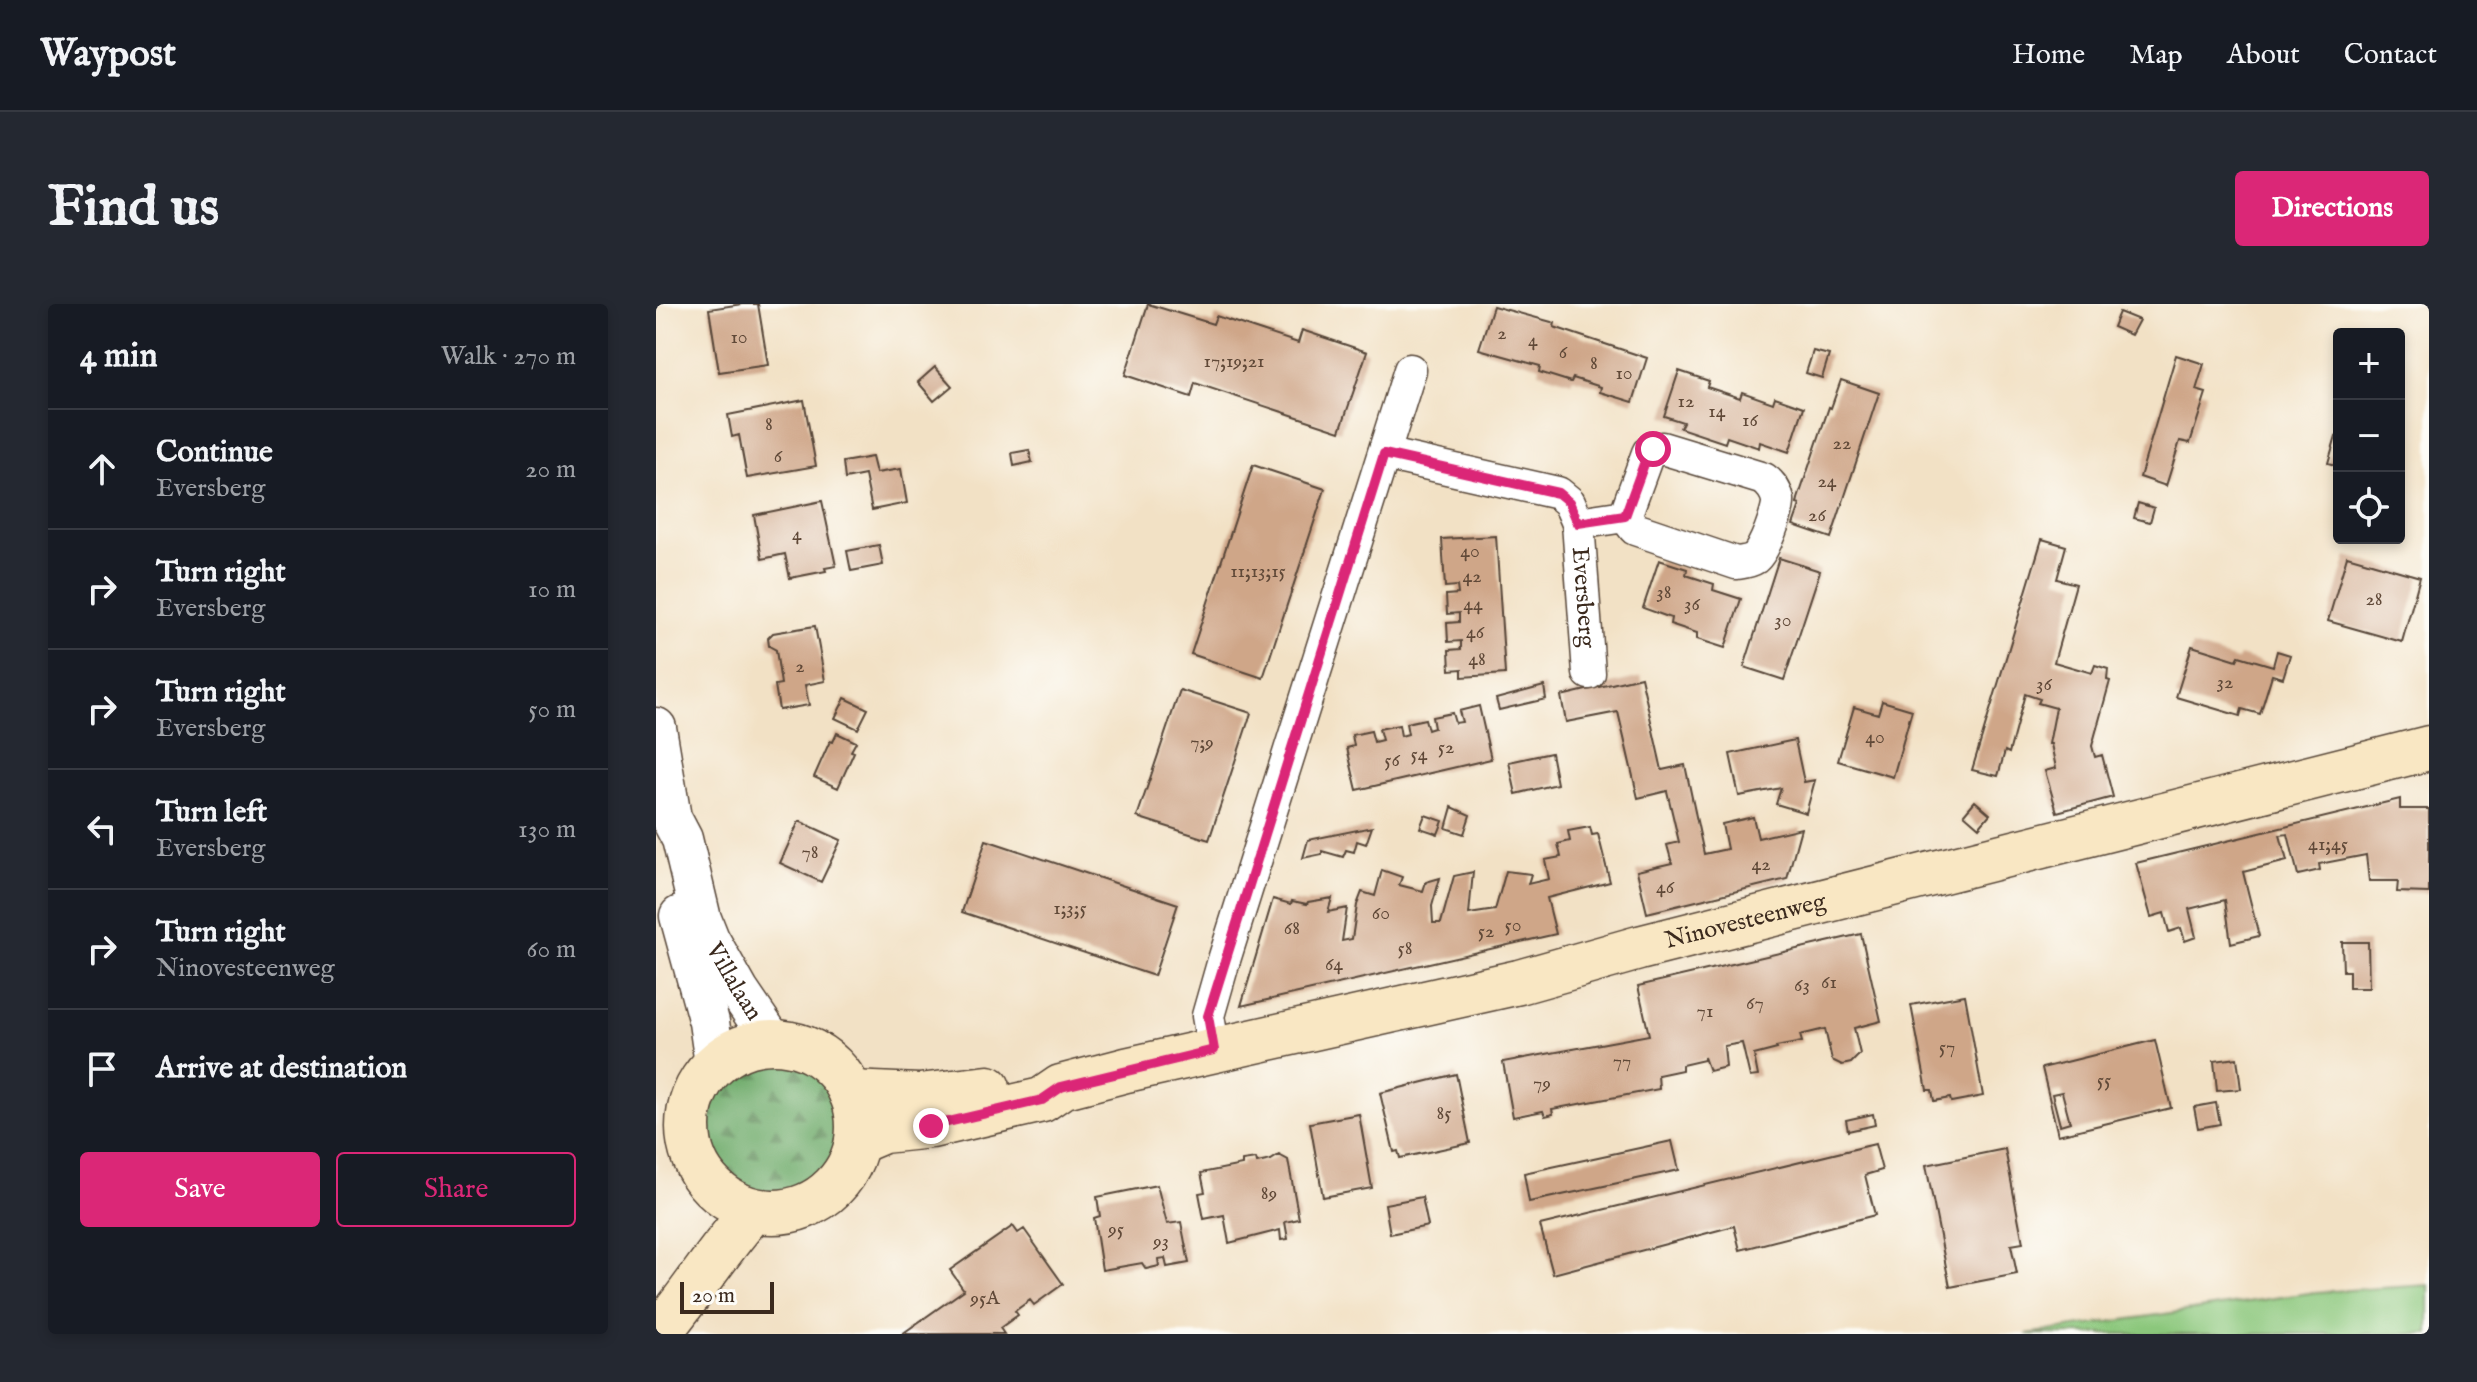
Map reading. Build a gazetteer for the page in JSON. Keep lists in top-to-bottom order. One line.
{"streets":{"main road":["Ninovesteenweg"],"street":["Eversberg","Villalaan"]},"crossings":[["Ninovesteenweg","Villalaan"]],"house_numbers":["2","10","4","6","17;19;21","8","10","12","14","16","8","22","6","24","26","4","40","11;13;15","42","38","28","44","36","30","46","48","2","32","36","40","7;9","52","54","56","41;45","78","42","46","1;3;5","60","50","68","52","58","64","61","63","67","71","57","77","55","79","85","89","95","93","95A"],"scale_bar":"20 m","page":{"header":"Waypost","nav":["Home","Map","About","Contact"],"buttons":["Directions",["Save","Share"]],"title":"Find us","heading":["4 min","Walk · 270 m"],"map_buttons":["+","−"],"list":[["Continue","Eversberg","20 m"],["Turn right","Eversberg","10 m"],["Turn right","Eversberg","50 m"],["Turn left","Eversberg","130 m"],["Turn right","Ninovesteenweg","60 m"],"Arrive at destination"],"scale":"20 m"}}
